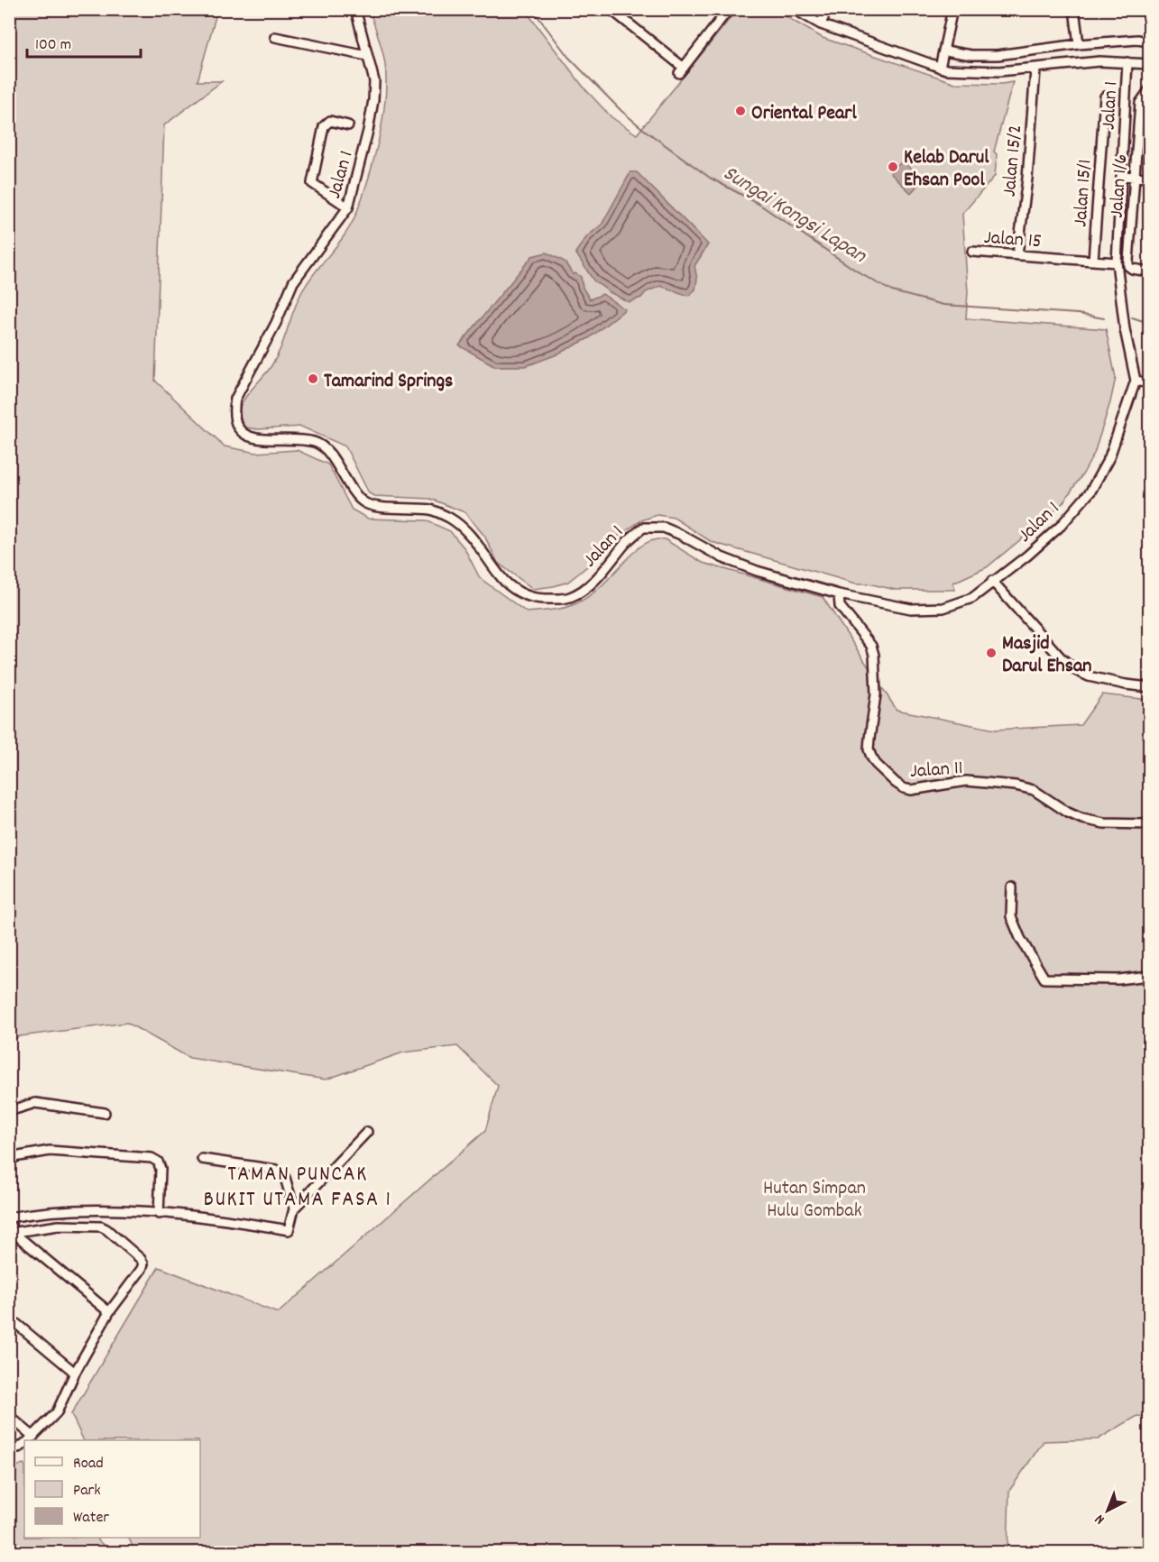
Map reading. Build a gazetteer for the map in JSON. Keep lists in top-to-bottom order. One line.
{"streets":{"street":["Jalan 1","Jalan 15/2","Jalan 1/6","Jalan 15/1","Jalan 15","Jalan 11"]},"crossings":[["Jalan 1","Jalan 15/2"],["Jalan 1","Jalan 15"],["Jalan 1","Jalan 11"],["Jalan 15/2","Jalan 15"],["Jalan 15/1","Jalan 15"]],"districts":["TAMAN PUNCAK BUKIT UTAMA FASA 1"],"water":["Sungai Kongsi Lapan"],"parks":["Hutan Simpan Hulu Gombak"],"places":["Oriental Pearl","Kelab Darul Ehsan Pool","Tamarind Springs","Masjid Darul Ehsan"],"legend":["Road","Park","Water"],"scale_bar":"100 m","north":"bottom left"}
